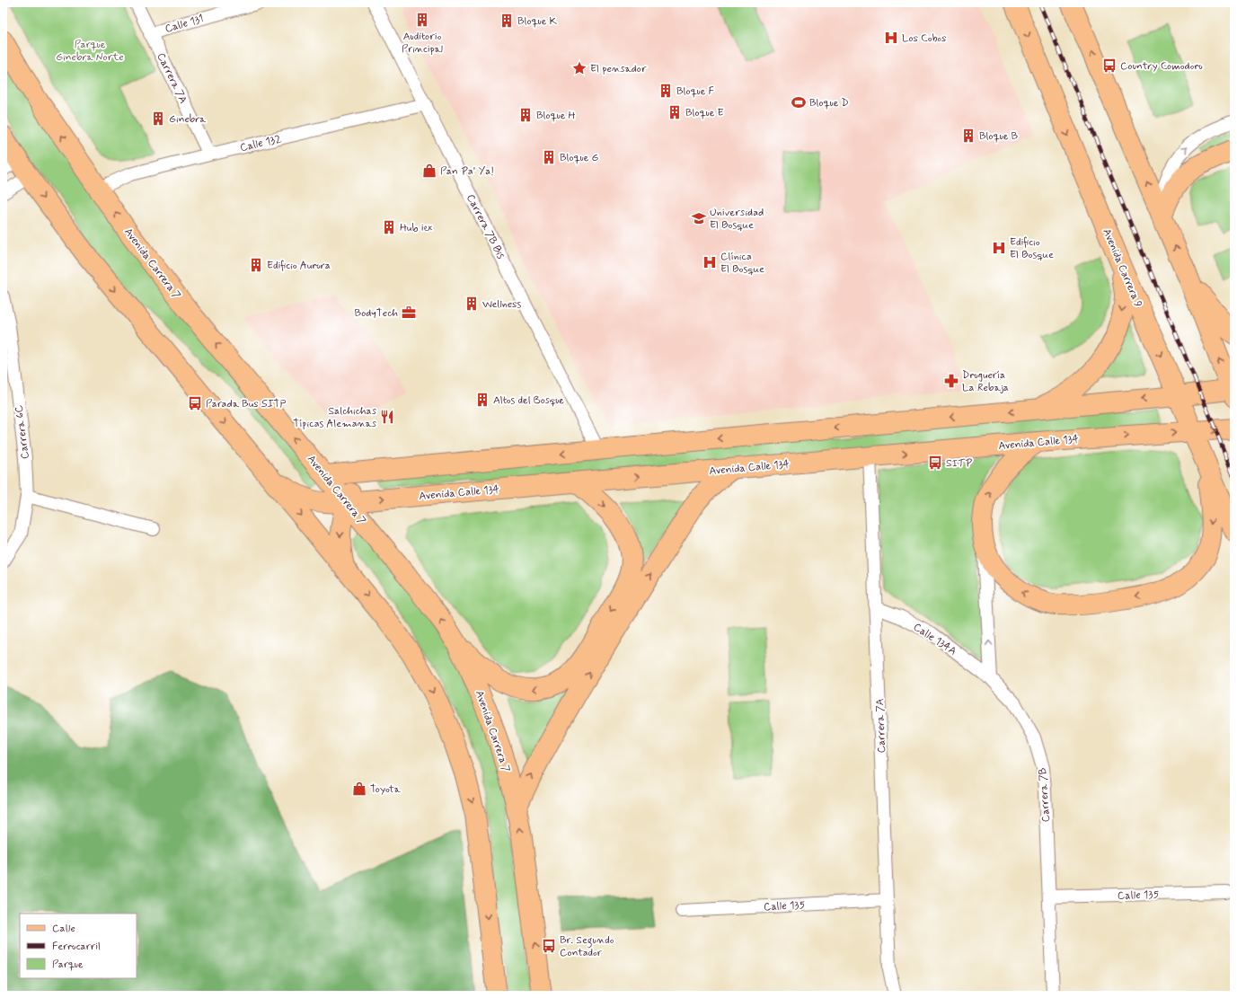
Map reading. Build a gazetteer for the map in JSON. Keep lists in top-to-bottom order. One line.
{"streets":{"main road":["Avenida Carrera 7","Avenida Carrera 9","Avenida Calle 134"],"street":["Calle 131","Carrera 7A","Calle 132","Carrera 7B Bis","Carrera 6C","Calle 134A","Carrera 7B","Calle 135"]},"crossings":[["Calle 131","Carrera 7A"],["Carrera 7A","Calle 132"],["Carrera 7A","Avenida Calle 134"],["Carrera 7A","Calle 134A"],["Carrera 7A","Calle 135"],["Calle 132","Carrera 7B Bis"],["Calle 132","Avenida Carrera 7"],["Avenida Carrera 7","Avenida Calle 134"],["Avenida Carrera 9","Avenida Calle 134"],["Calle 134A","Carrera 7B"],["Carrera 7B","Calle 135"]],"parks":["Parque Ginebra Norte"],"places":{"building":["Auditorio Principal","Bloque K","Bloque F","Bloque E","Bloque H","Ginebra","Bloque B","Bloque G","Hub iex","Edificio Aurora","Wellness","Altos del Bosque"],"hospital":["Los Cobos","Edificio El Bosque","Clínica El Bosque"],"bus stop":["Country Comodoro","Parada Bus SITP","SITP","Br. Segundo Contador"],"place":["El pensador"],"sports":["Bloque D"],"shop":["Pan Pa' Ya!","Toyota"],"school or university":["Universidad El Bosque"],"office":["BodyTech"],"pharmacy":["Droguería La Rebaja"],"restaurant":["Salchichas Típicas Alemanas"]},"legend":["Calle","Ferrocarril","Parque"]}
